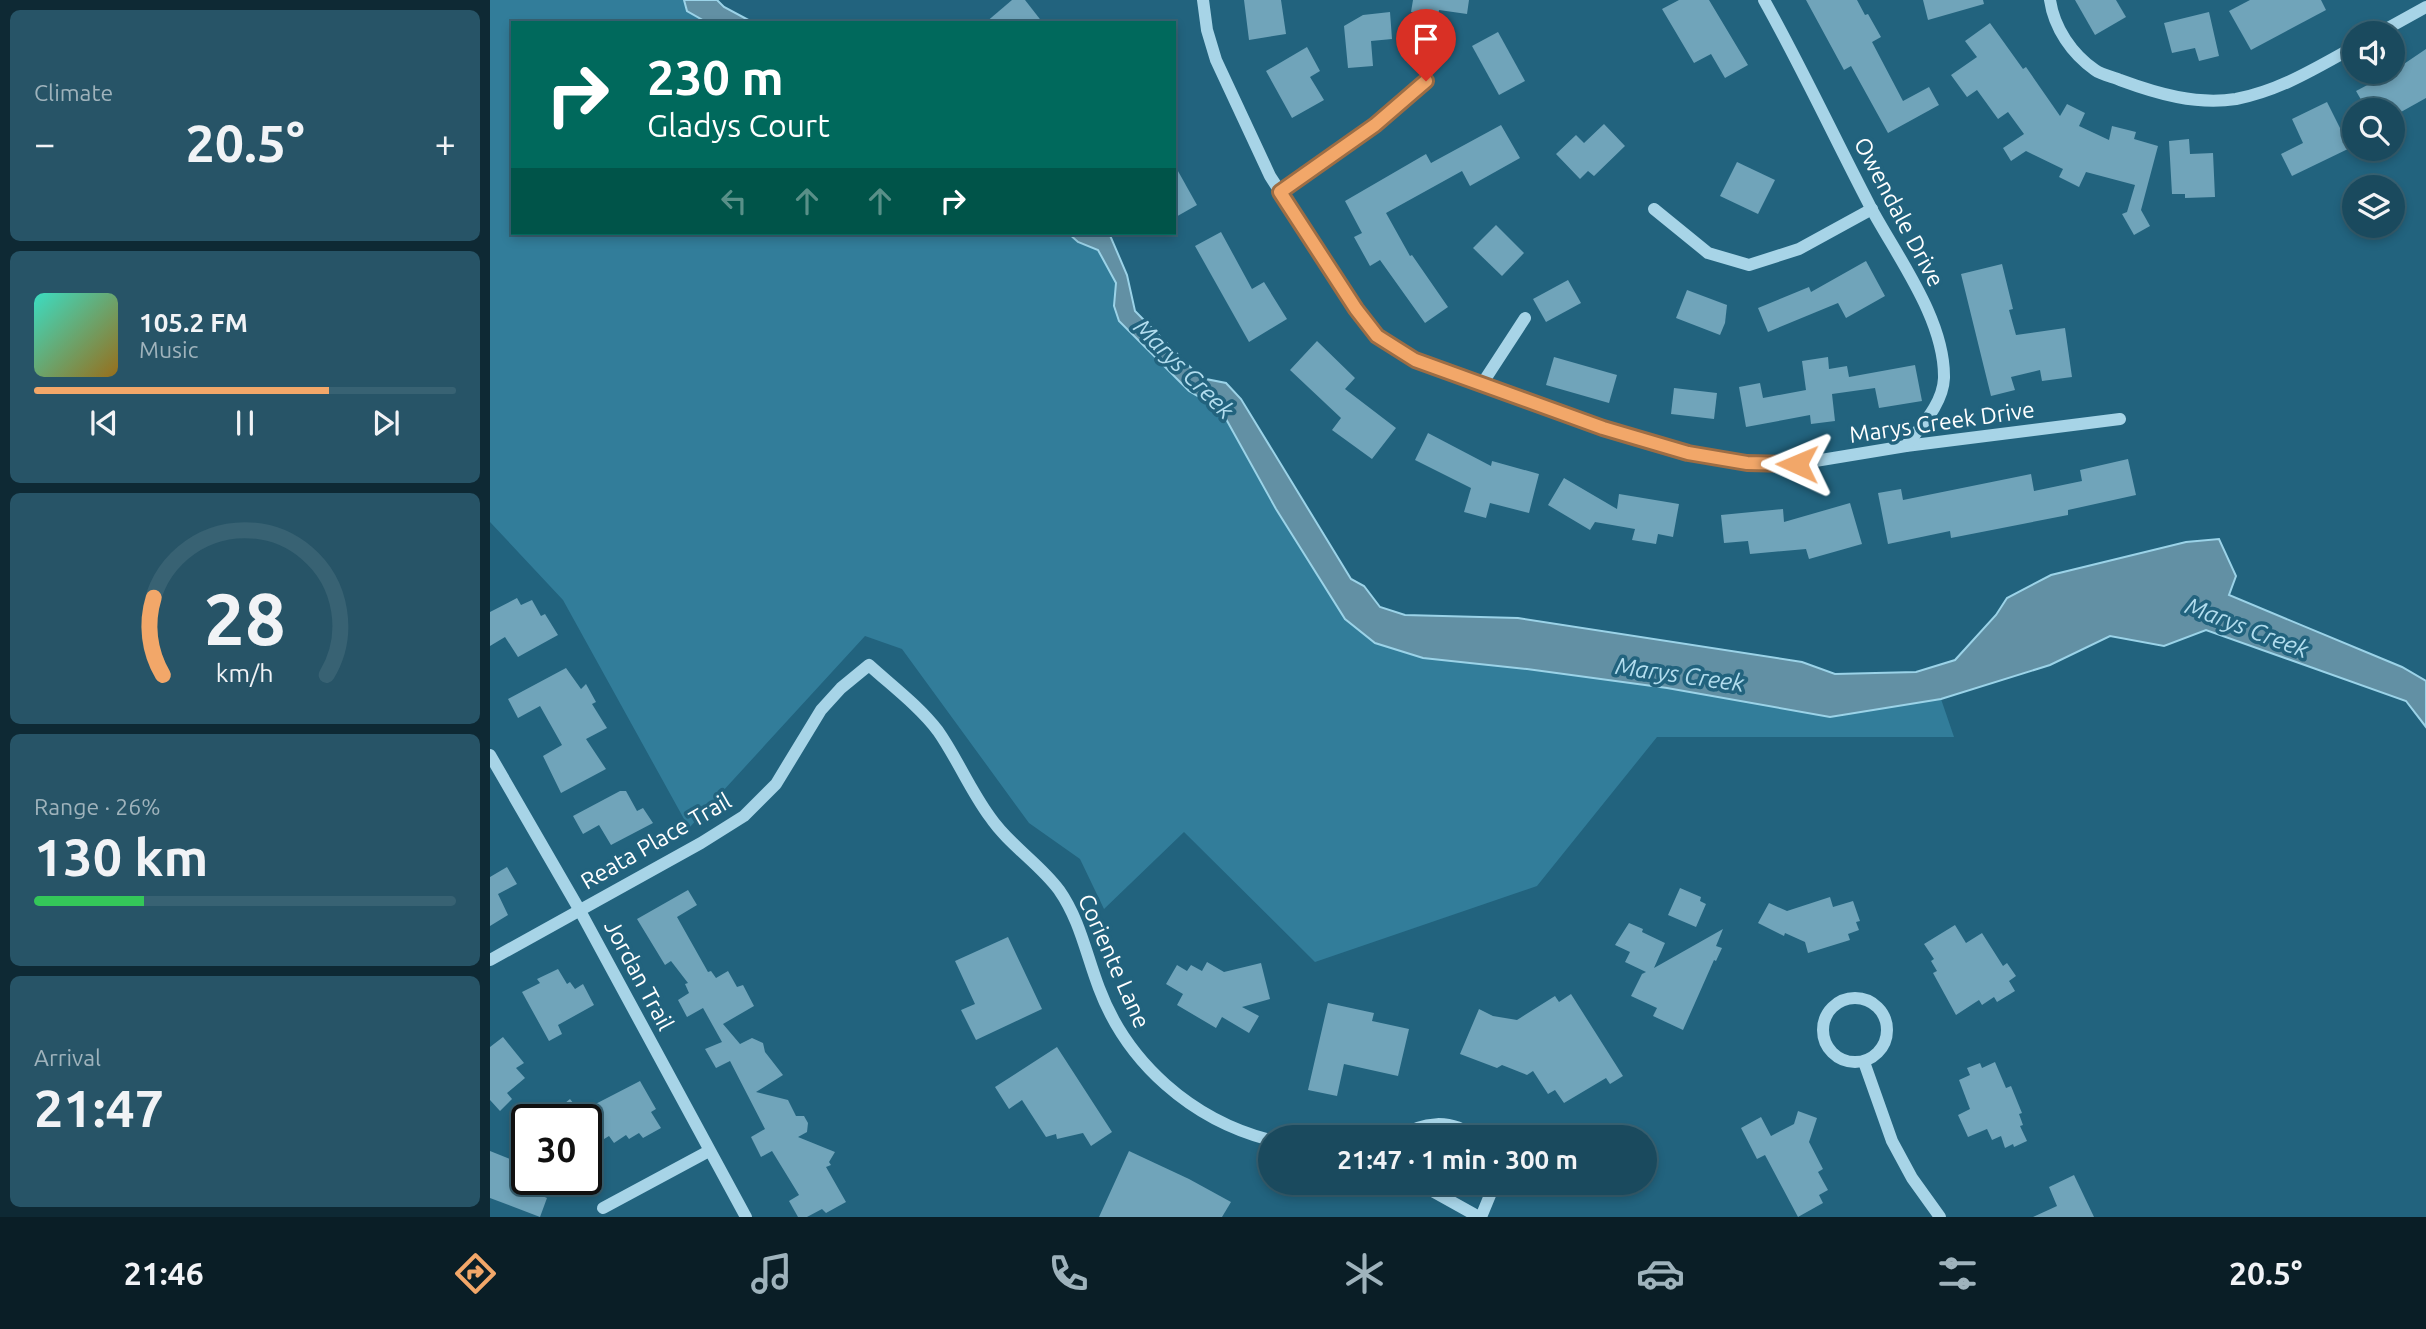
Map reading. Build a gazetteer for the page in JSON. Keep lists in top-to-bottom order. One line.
{"streets":{"street":["Owendale Drive","Marys Creek Drive","Reata Place Trail","Coriente Lane","Jordan Trail"]},"crossings":[["Owendale Drive","Marys Creek Drive"],["Reata Place Trail","Coriente Lane"],["Reata Place Trail","Jordan Trail"]],"water":["Marys Creek"],"page":{"tile":["Climate",["Range · 26%","130 km"],["Arrival","21:47"]],"turn":["230 m","Gladys Court"],"heat":["−","20.5°","+"],"song":["105.2 FM","Music"],"limit":"30","trip":"21:47 · 1 min · 300 m","tabs":["21:46","20.5°"],"gauge":["28","km/h"]}}
